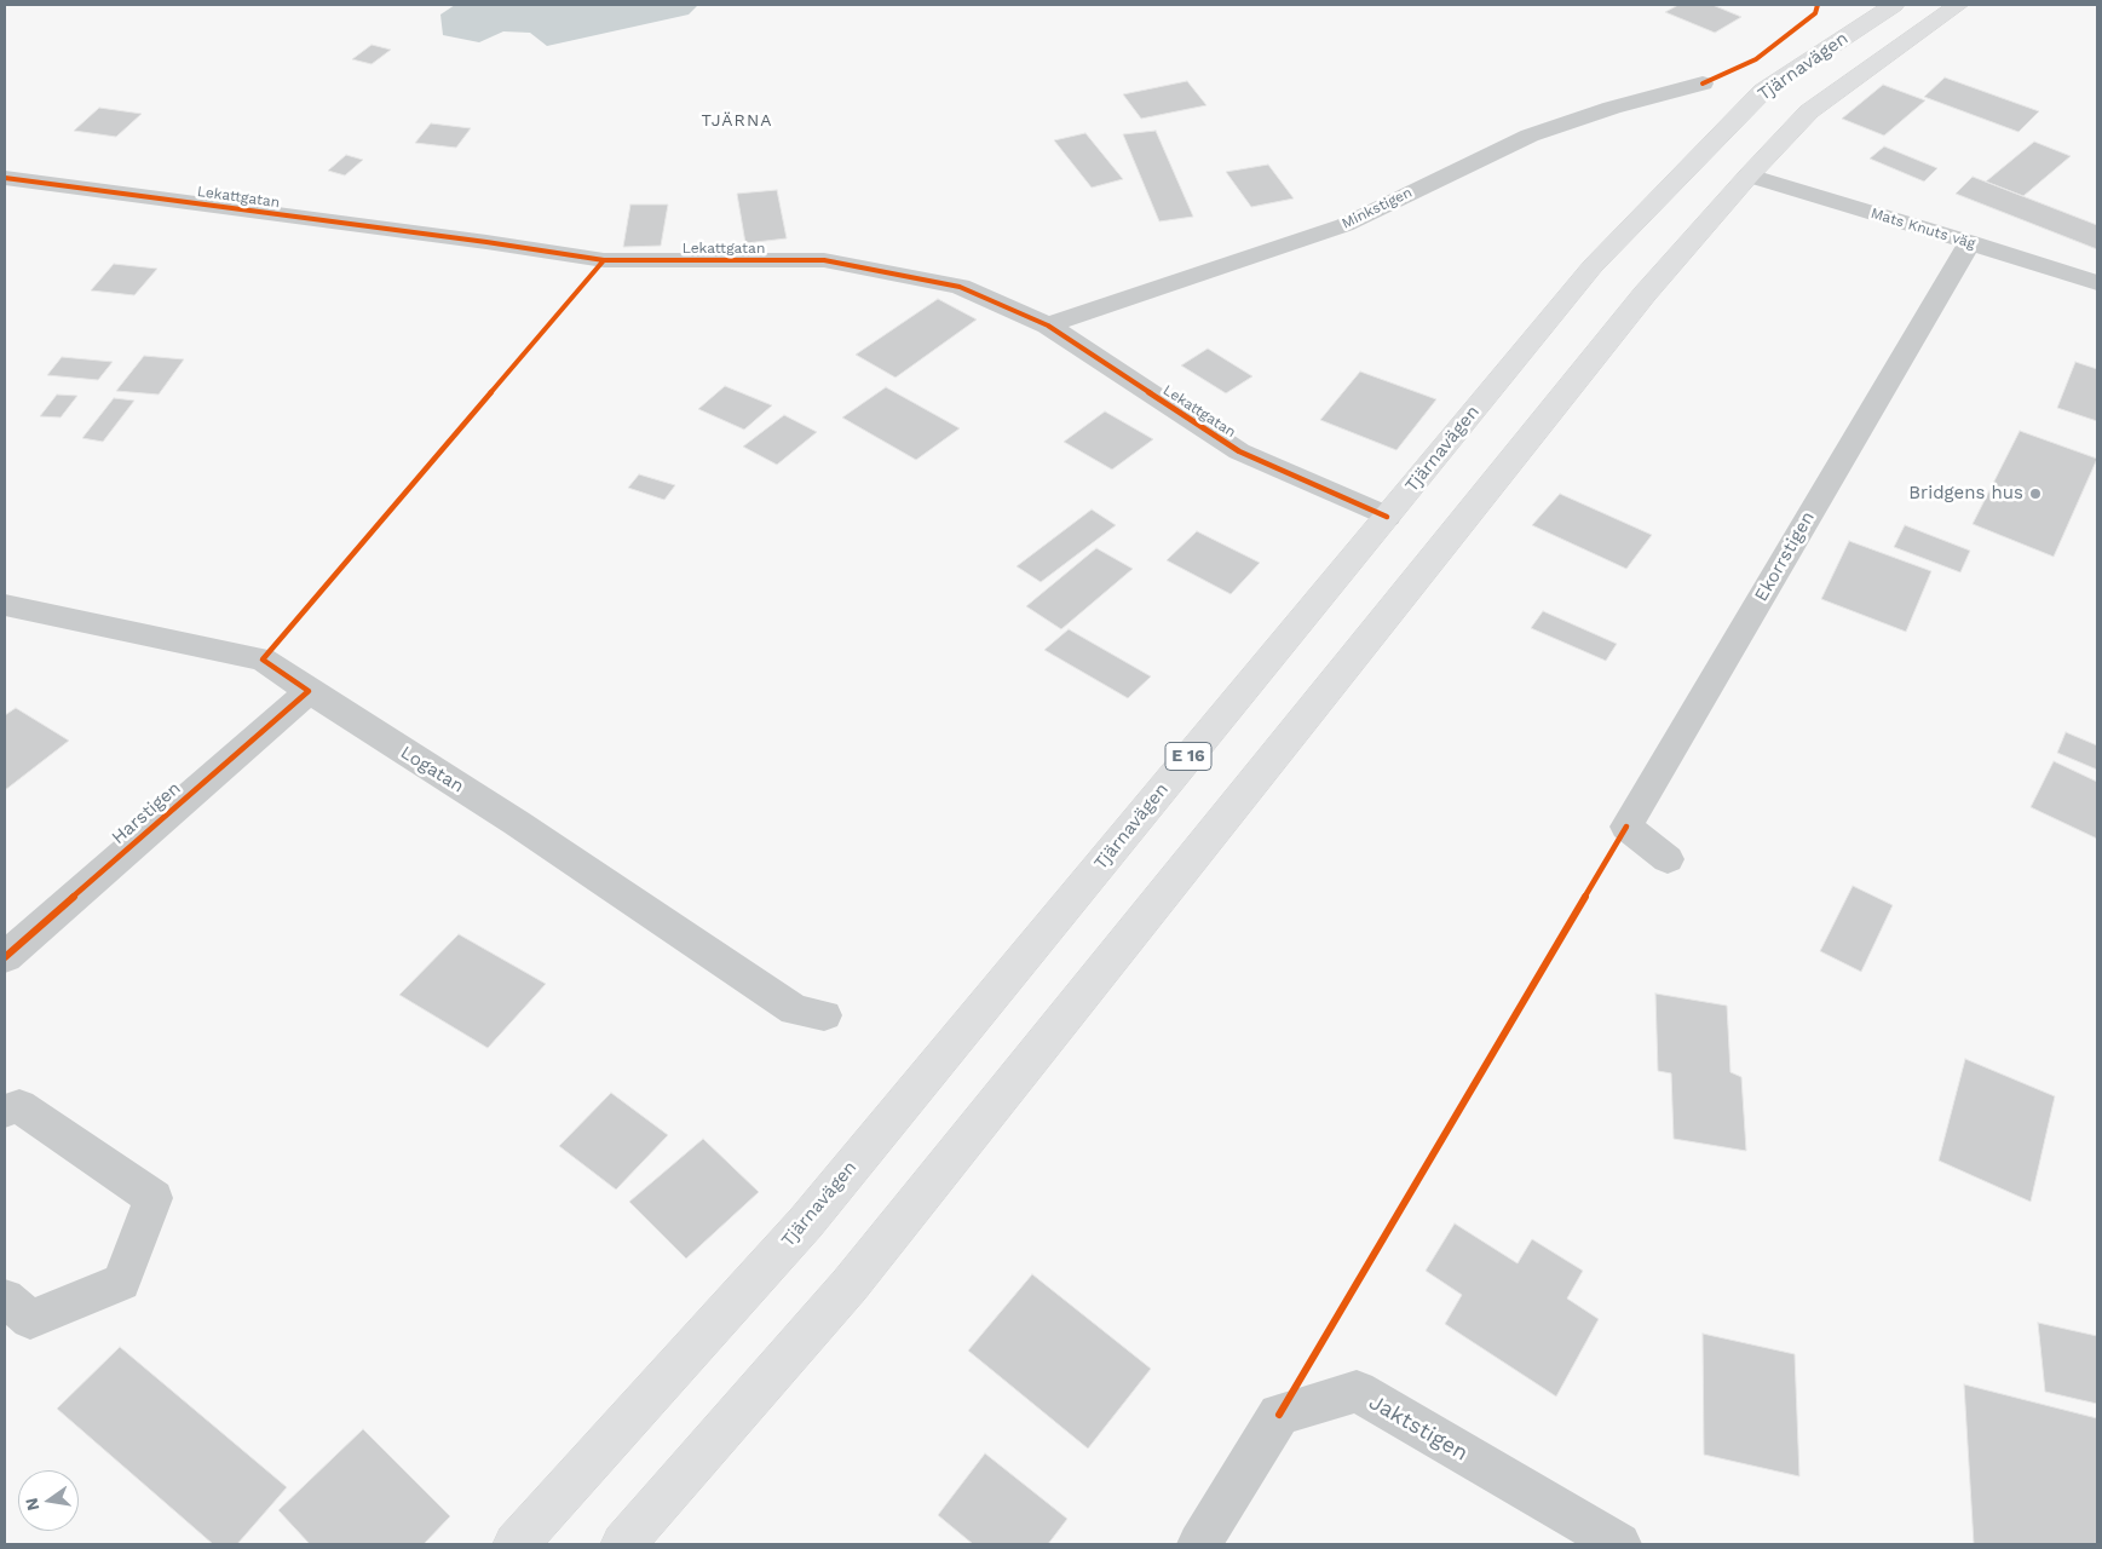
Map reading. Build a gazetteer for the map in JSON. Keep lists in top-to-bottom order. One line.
{"streets":{"highway":["Tjärnavägen","E 16"],"street":["Lekattgatan","Minkstigen","Mats Knuts väg","Ekorrstigen","Logatan","Harstigen","Jaktstigen"]},"crossings":[["Tjärnavägen","Lekattgatan"],["Lekattgatan","Minkstigen"],["Mats Knuts väg","Ekorrstigen"],["Logatan","Harstigen"]],"districts":["TJÄRNA"],"places":["Bridgens hus"],"north":"left"}
